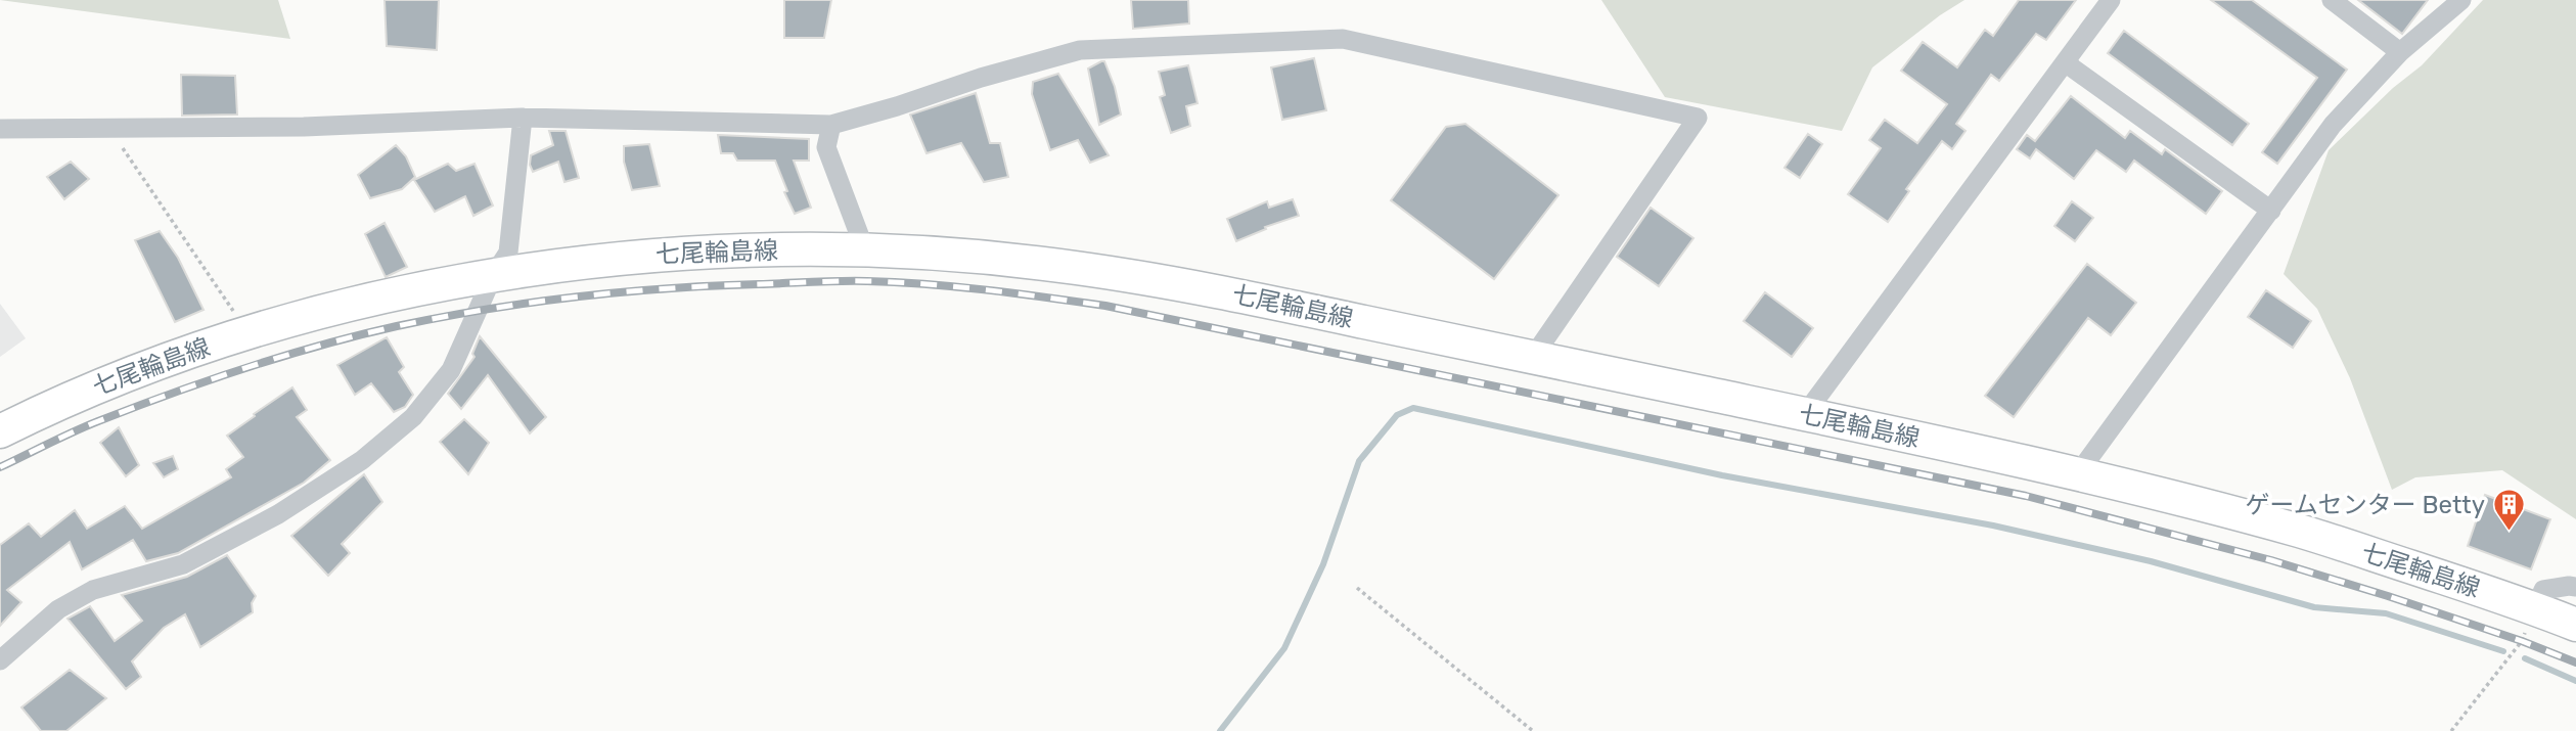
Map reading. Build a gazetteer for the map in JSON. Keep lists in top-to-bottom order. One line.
{"streets":{"main road":["七尾輪島線"]},"places":{"building":["ゲームセンター Betty"]}}
